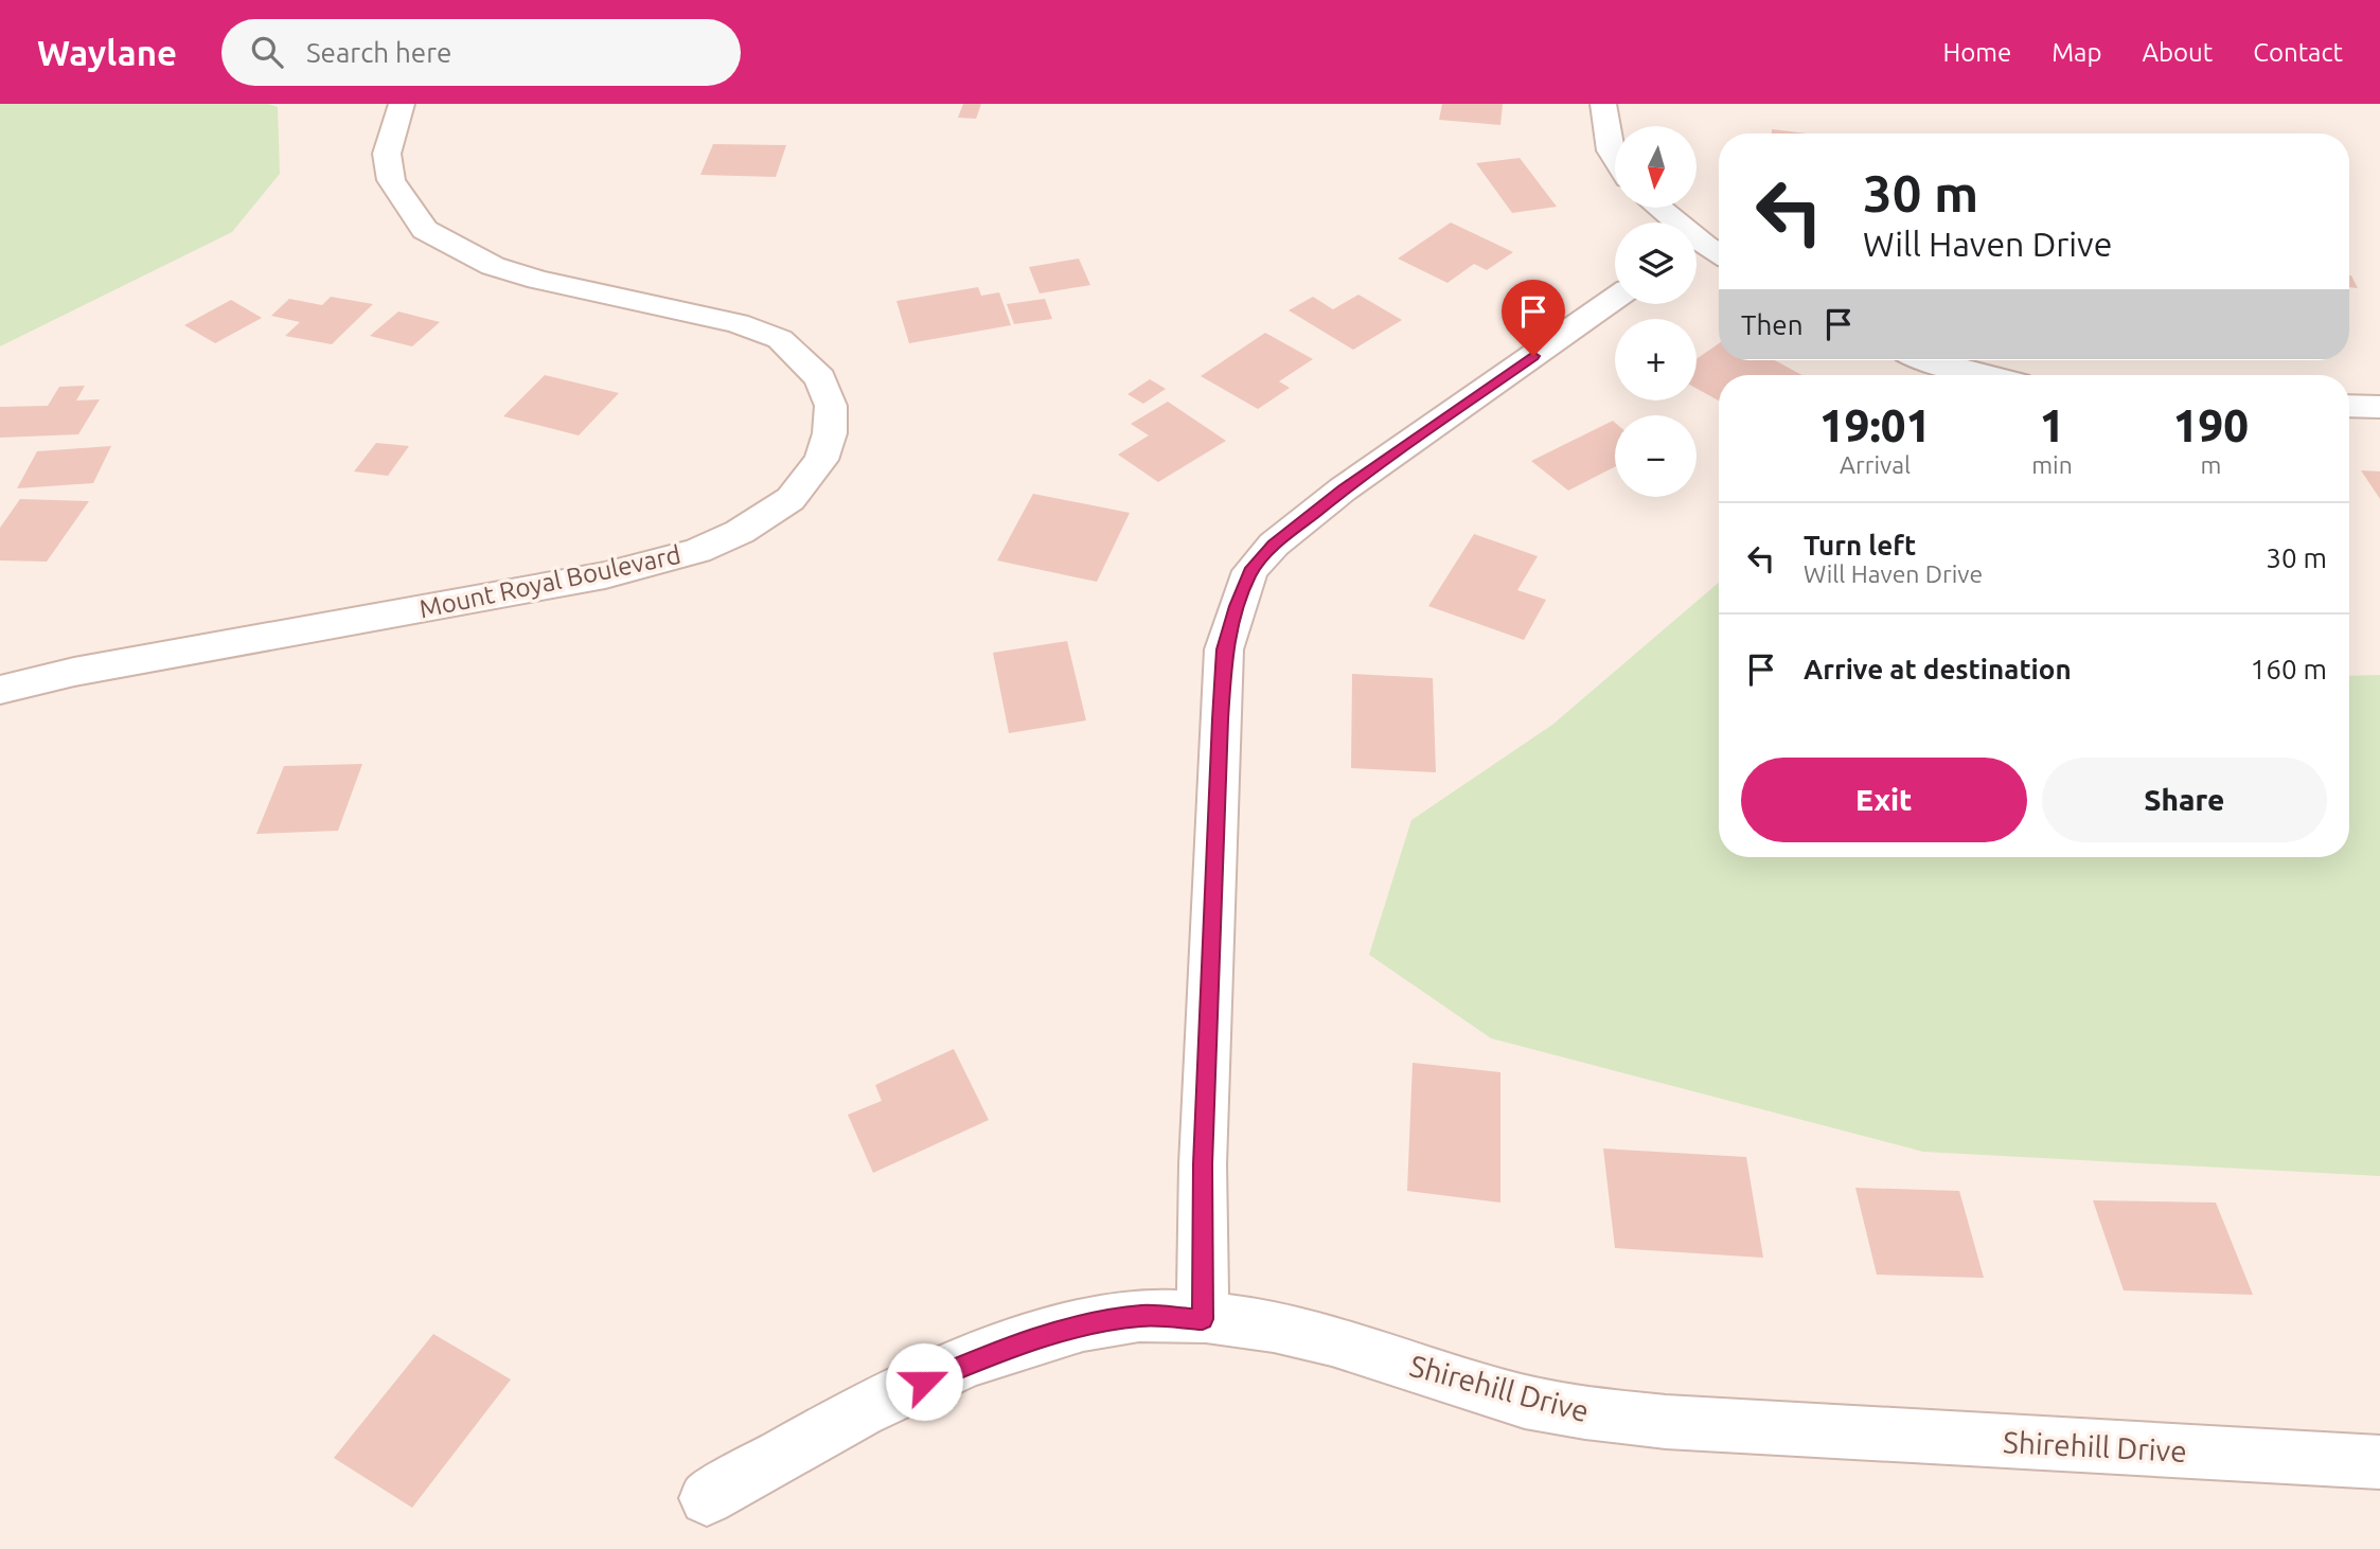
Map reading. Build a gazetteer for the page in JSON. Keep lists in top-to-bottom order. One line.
{"streets":{"street":["Mount Royal Boulevard","Shirehill Drive"]},"north":"bottom","page":{"header":"Waylane","search":"Search here","nav":["Home","Map","About","Contact"],"map_buttons":["+","−"],"turn":["30 m","Will Haven Drive"],"then":"Then","eta":["19:01","Arrival","1","min","190","m"],"list":[{"name":"Turn left","note":"Will Haven Drive","value":"30 m"},{"name":"Arrive at destination","value":"160 m"}],"buttons":["Exit","Share"]}}
